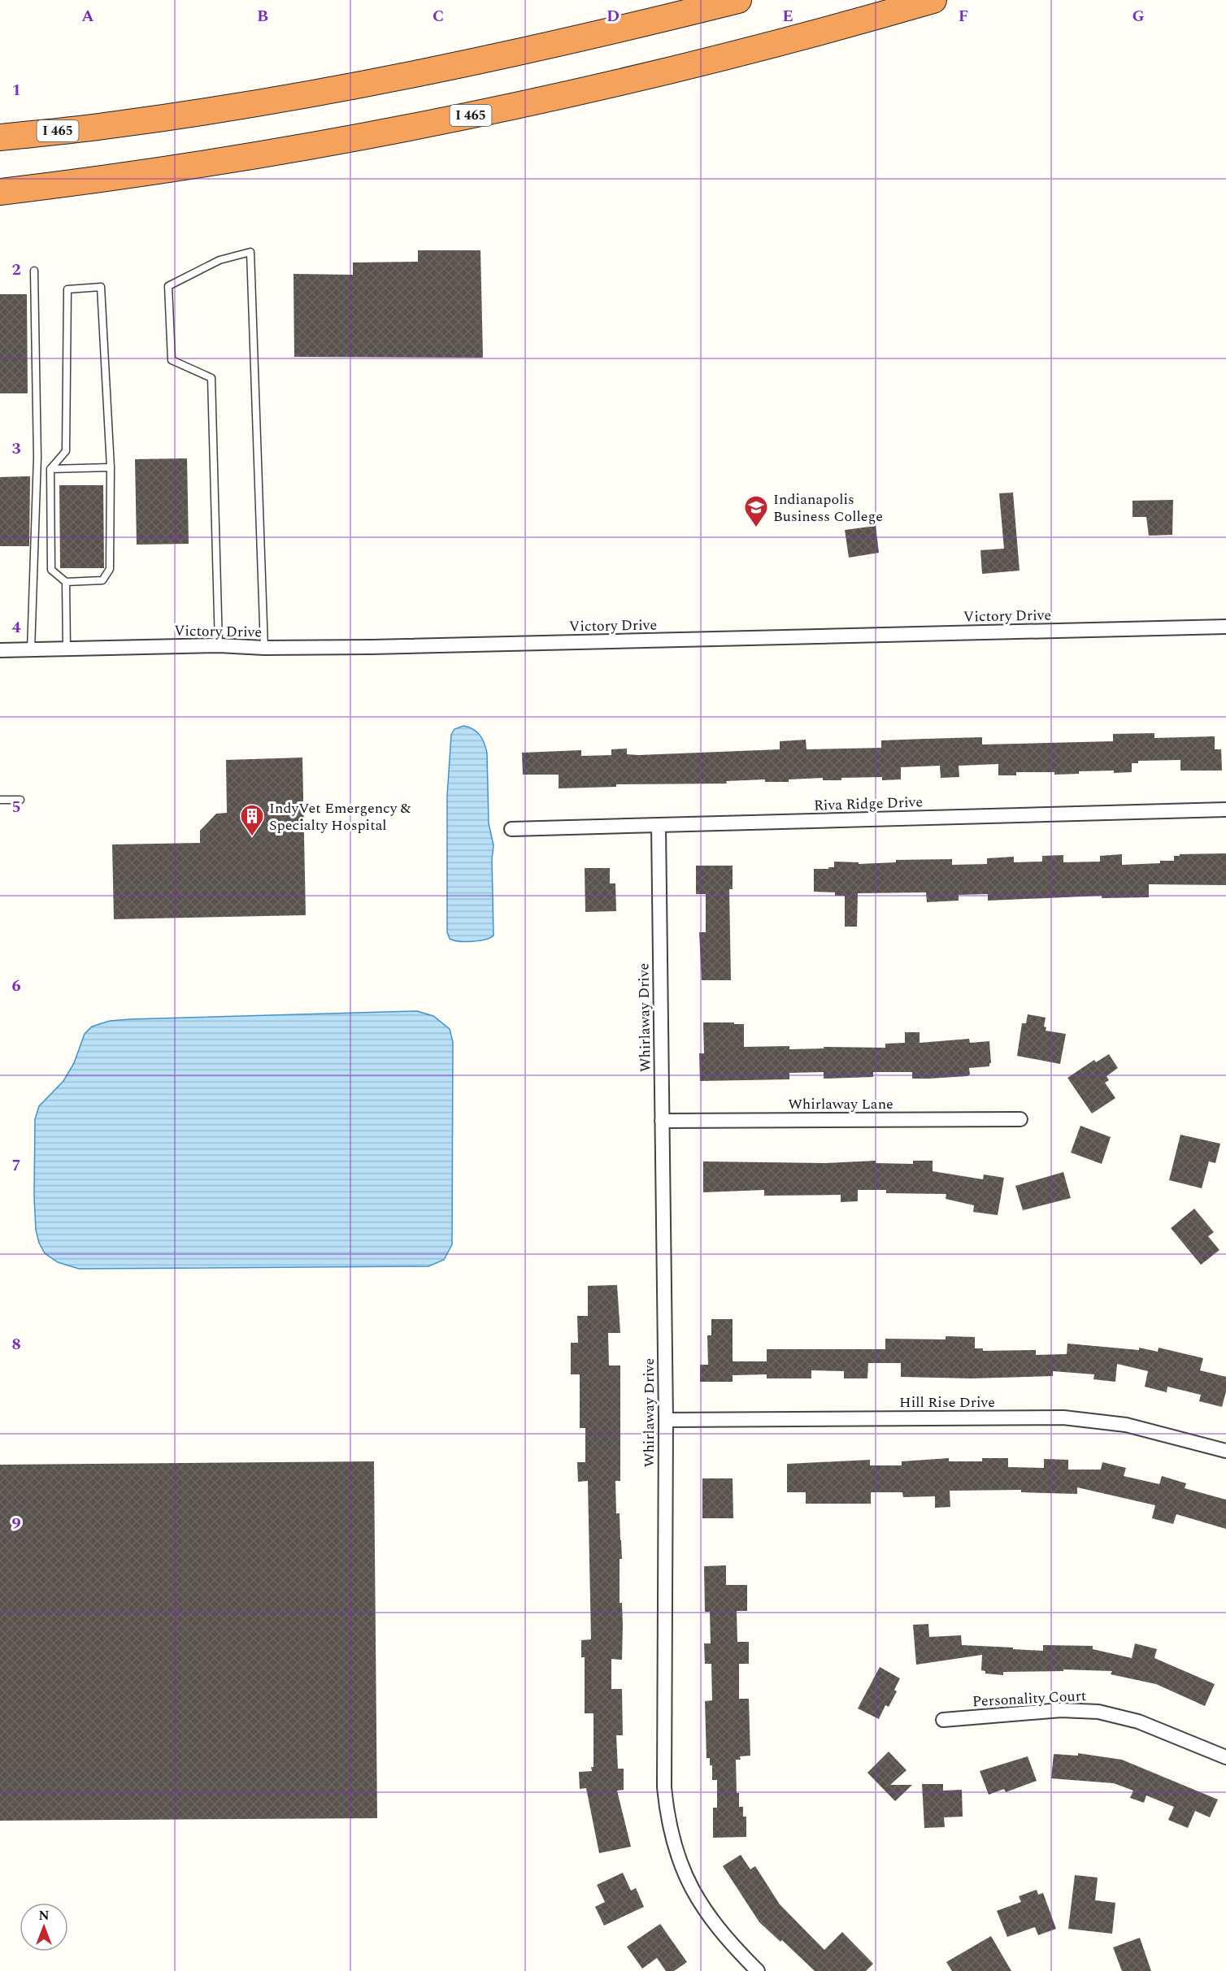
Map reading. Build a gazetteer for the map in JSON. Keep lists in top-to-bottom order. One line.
{"streets":{"highway":["I 465"],"street":["Victory Drive","Riva Ridge Drive","Whirlaway Drive","Whirlaway Lane","Hill Rise Drive","Personality Court"]},"crossings":[["Riva Ridge Drive","Whirlaway Drive"],["Whirlaway Drive","Whirlaway Lane"],["Whirlaway Drive","Hill Rise Drive"]],"places":{"school or university":["Indianapolis Business College"],"building":["IndyVet Emergency & Specialty Hospital"]},"north":"top","grid":{"columns":["A","B","C","D","E","F","G"],"rows":["1","2","3","4","5","6","7","8","9"]}}
